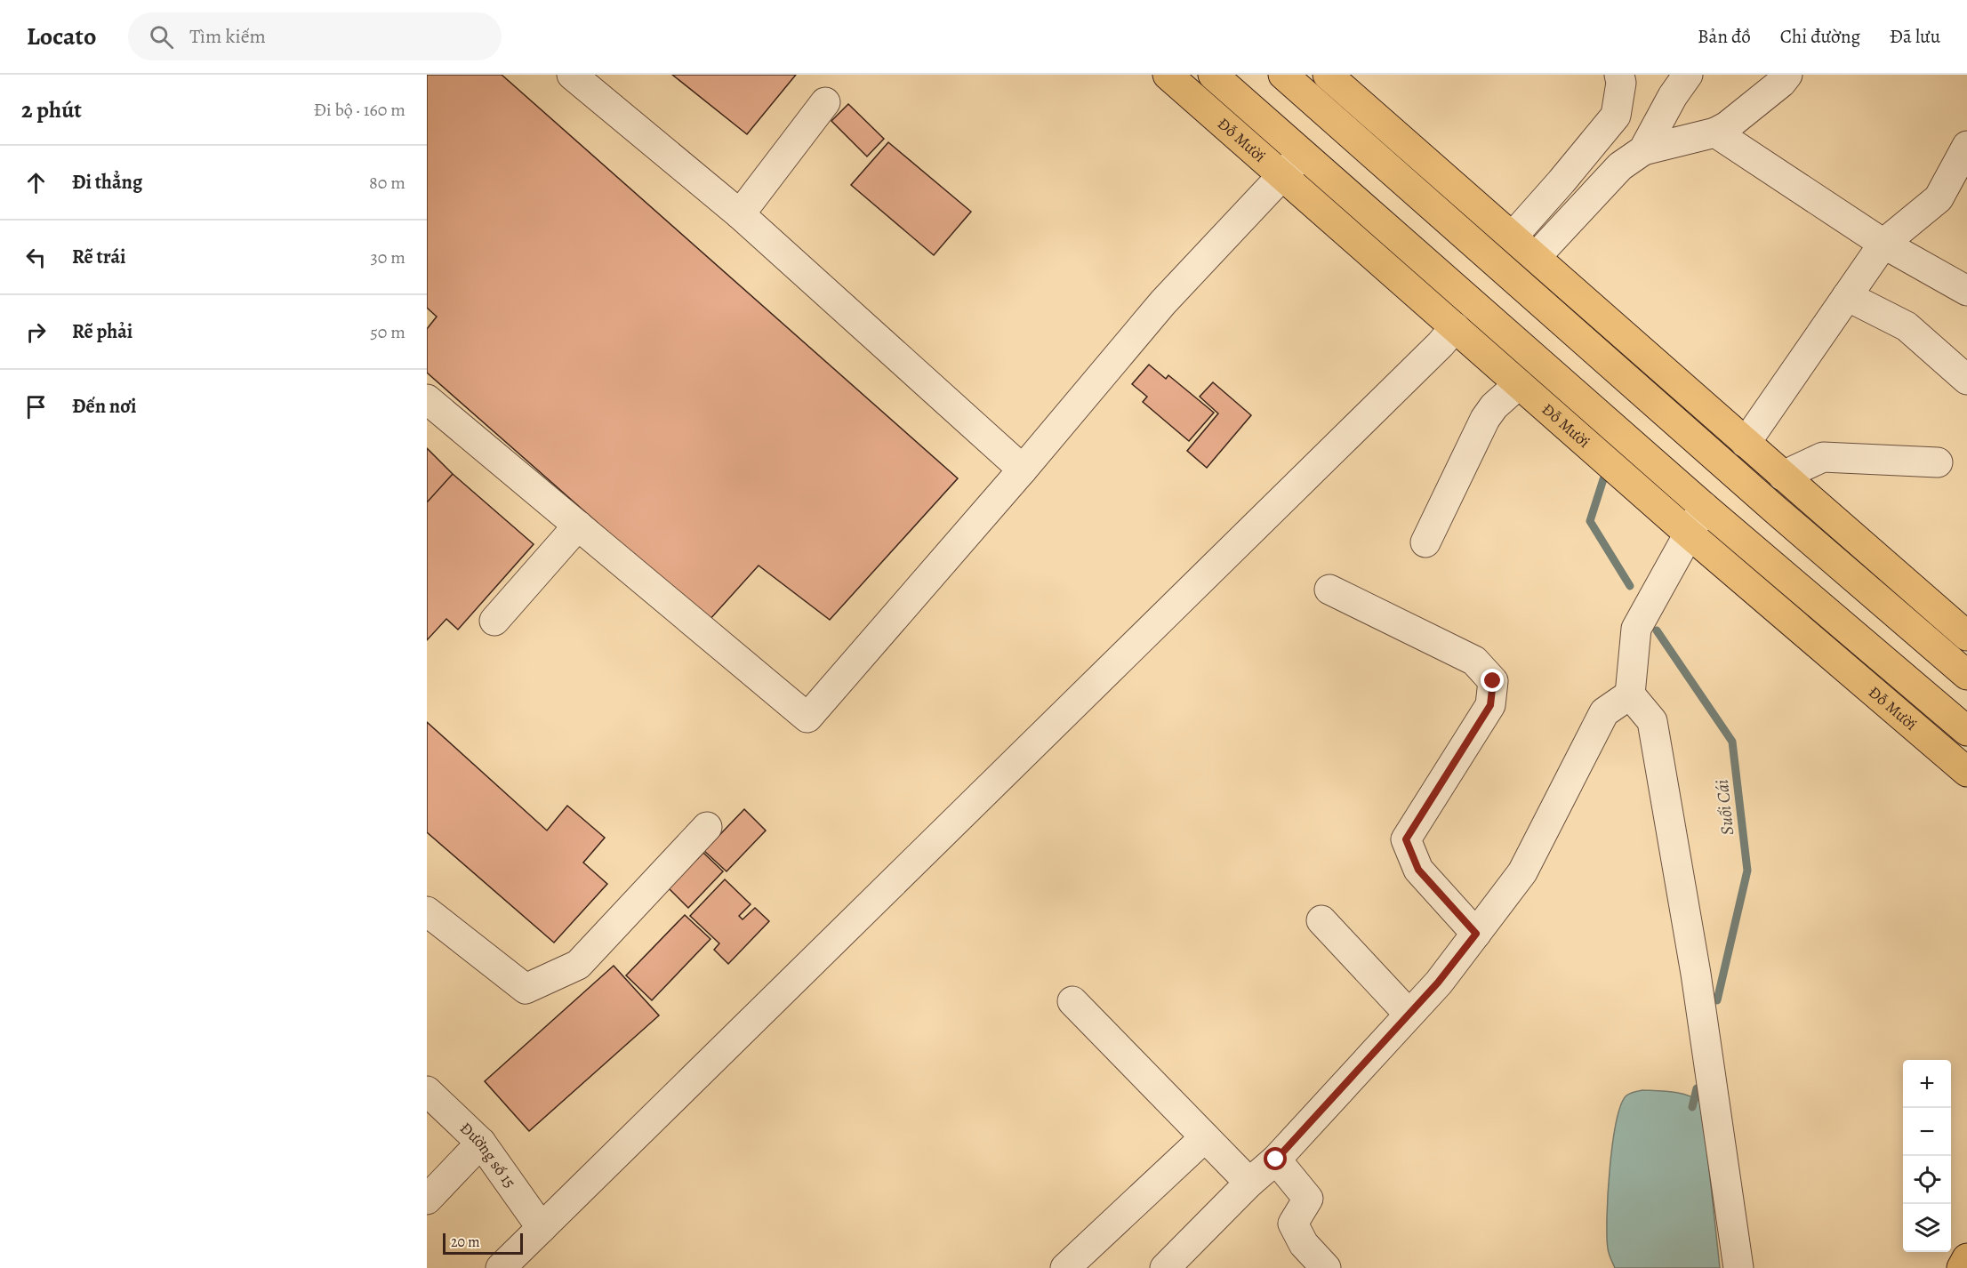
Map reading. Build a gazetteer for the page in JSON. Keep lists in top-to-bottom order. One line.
{"streets":{"main road":["Đỗ Mười"],"street":["Đường số 15"]},"water":["Suối Cái"],"scale_bar":"20 m","page":{"header":"Locato","search":"Tìm kiếm","nav":["Bản đồ","Chỉ đường","Đã lưu"],"heading":["2 phút","Đi bộ · 160 m"],"list":[["Đi thẳng","80 m"],["Rẽ trái","30 m"],["Rẽ phải","50 m"],"Đến nơi"],"map_buttons":["+","−"],"scale":"20 m"}}
